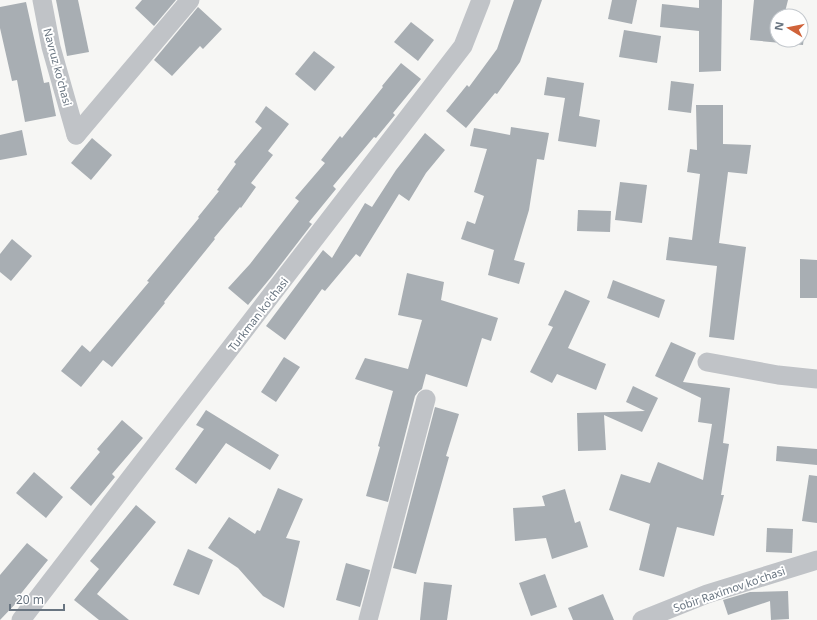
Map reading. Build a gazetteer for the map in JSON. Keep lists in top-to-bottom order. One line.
{"streets":{"street":["Navruz ko'chasi","Turkman ko'chasi","Sobir Raximov ko'chasi"]},"scale_bar":"20 m","north":"left"}
